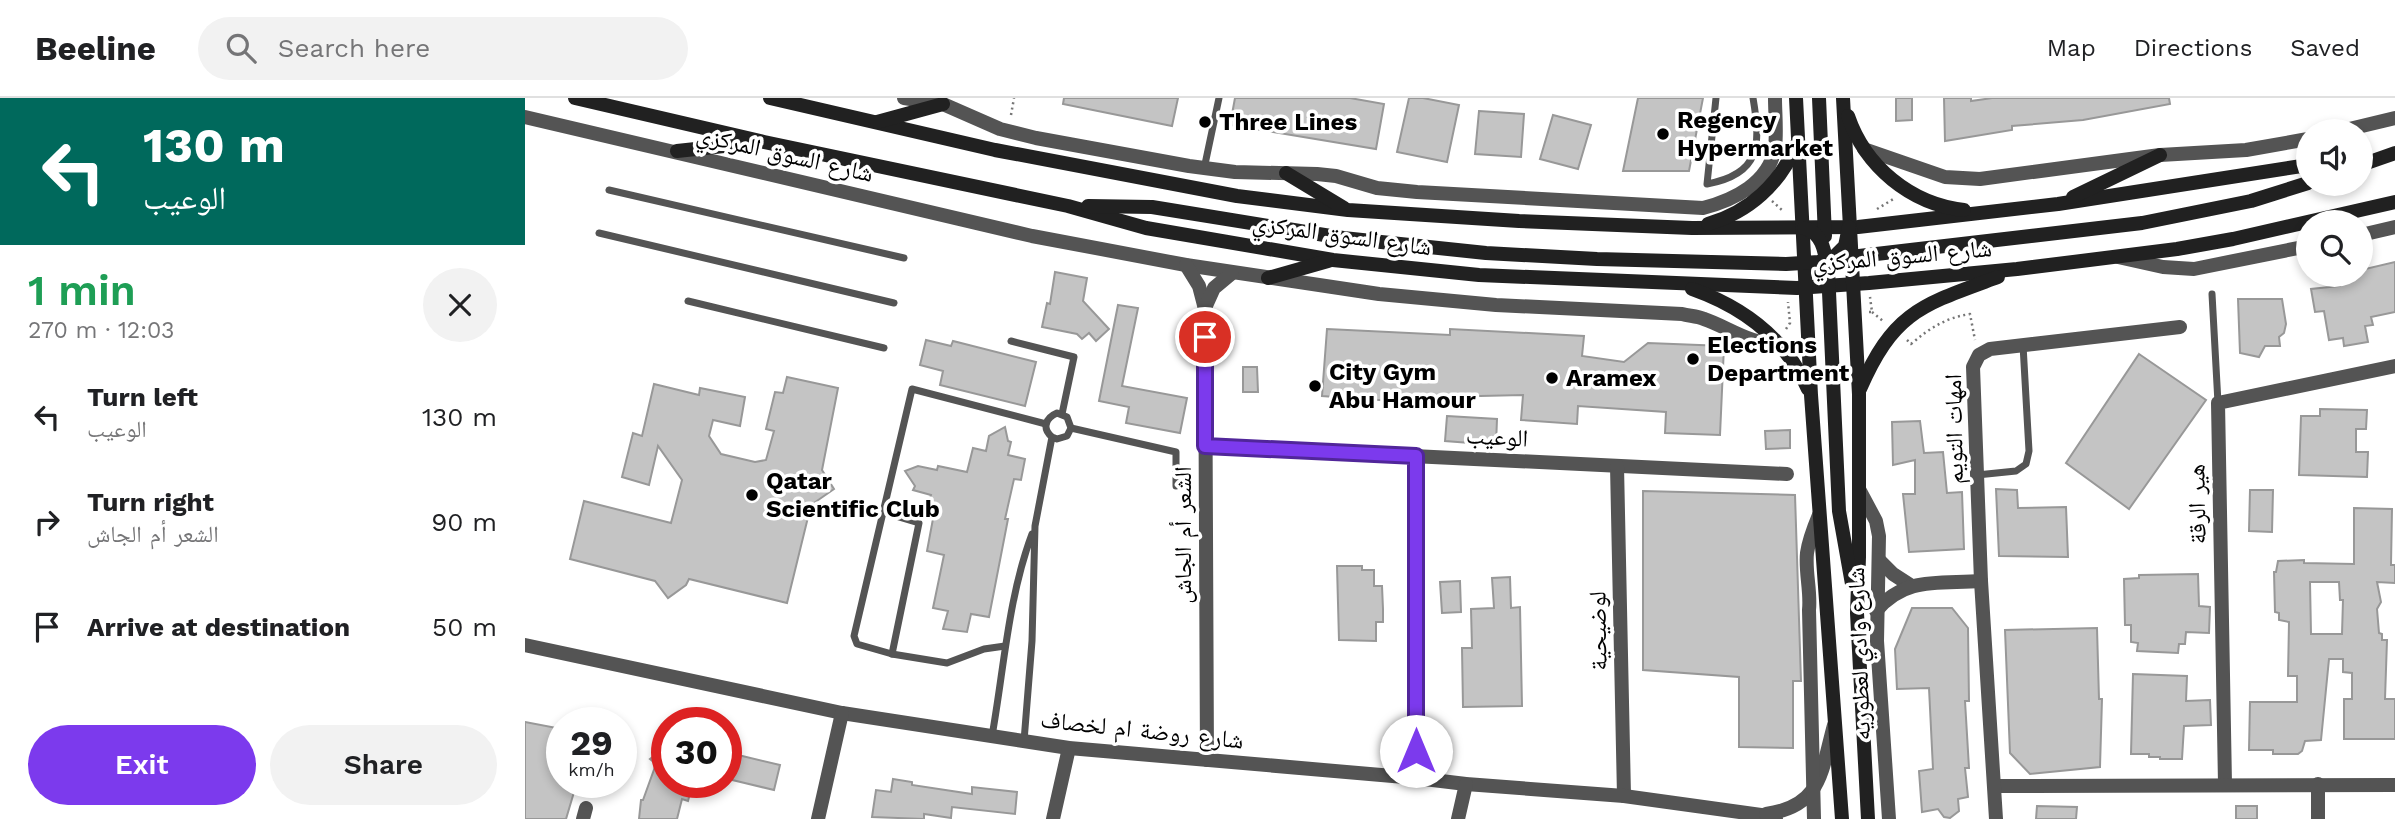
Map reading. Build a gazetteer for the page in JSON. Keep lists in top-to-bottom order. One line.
{"streets":{"main road":["شارع السوق المركزي","شارع وادي لعطوريه"],"street":["امهات التويم","الوعيب","هير الرقة","الشعر أم الجاش","لوضيحية","شارع روضة ام لخصاف"]},"crossings":[["شارع السوق المركزي","الشعر أم الجاش"],["شارع السوق المركزي","شارع وادي لعطوريه"],["الوعيب","الشعر أم الجاش"],["الوعيب","لوضيحية"],["الشعر أم الجاش","شارع روضة ام لخصاف"],["لوضيحية","شارع روضة ام لخصاف"],["شارع وادي لعطوريه","شارع روضة ام لخصاف"]],"places":["Three Lines","Regency Hypermarket","Elections Department","Aramex","City Gym Abu Hamour","Qatar Scientific Club"],"page":{"header":"Beeline","search":"Search here","nav":["Map","Directions","Saved"],"turn":["130 m","الوعيب"],"heading":["1 min","270 m · 12:03"],"list":[{"name":"Turn left","note":"الوعيب","value":"130 m"},{"name":"Turn right","note":"الشعر أم الجاش","value":"90 m"},{"name":"Arrive at destination","value":"50 m"}],"speed":"29 km/h","limit":"30","buttons":["Exit","Share"]}}
